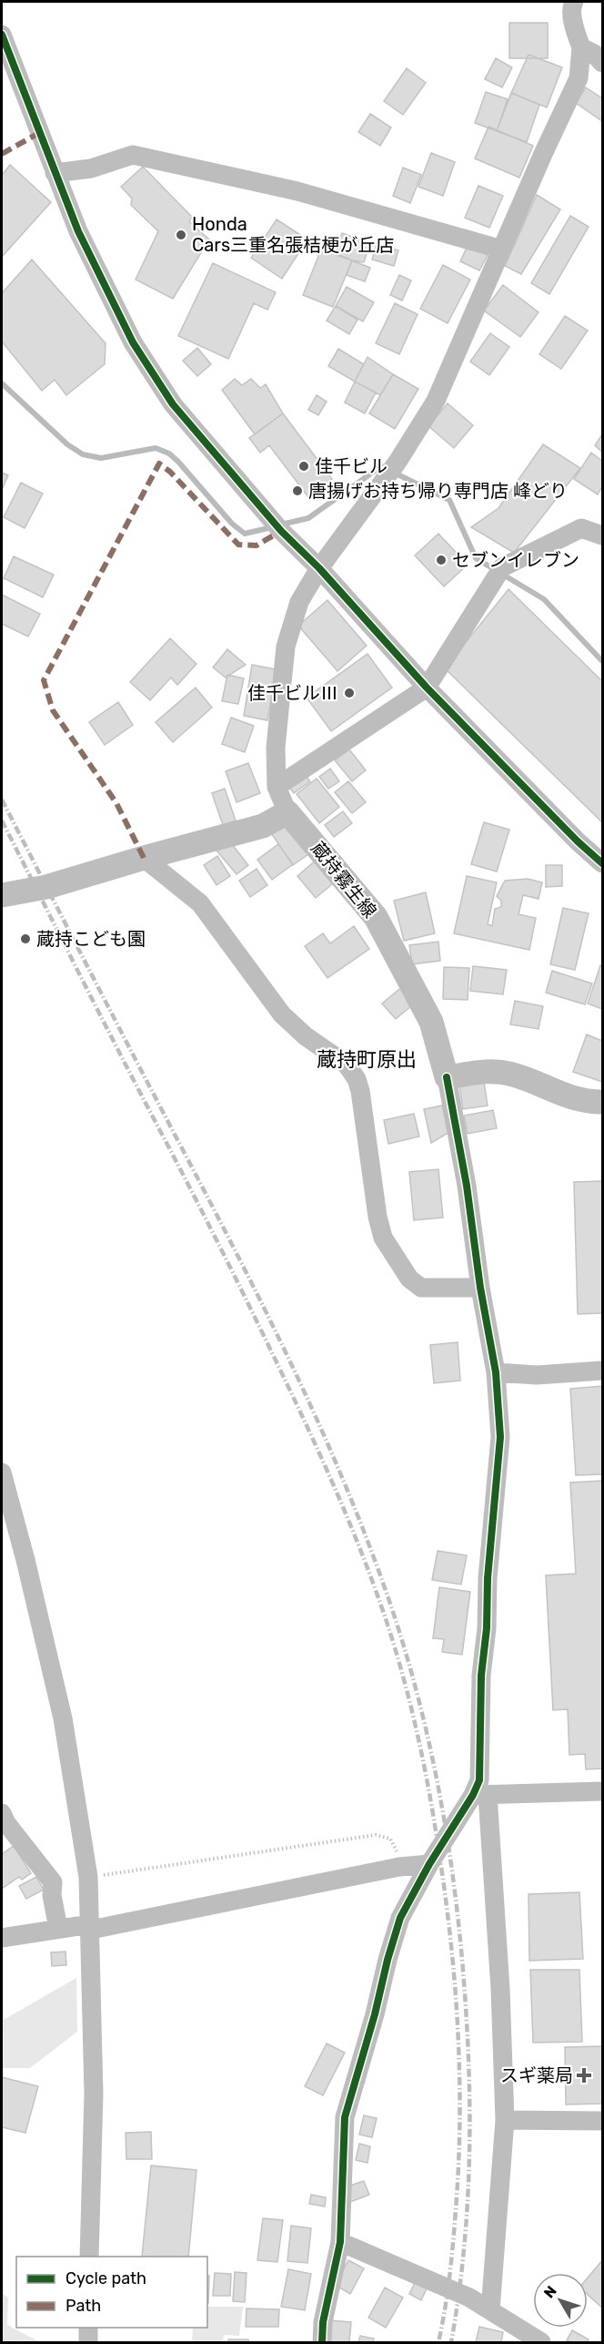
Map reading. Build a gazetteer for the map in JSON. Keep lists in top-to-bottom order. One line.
{"streets":{"main road":["蔵持霧生線"]},"districts":["蔵持町原出"],"places":{"other":["Honda Cars三重名張桔梗が丘店","佳千ビル","唐揚げお持ち帰り専門店 峰どり","セブンイレブン","佳千ビルⅢ","蔵持こども園"],"health":["スギ薬局"]},"legend":["Cycle path","Path"],"north":"top left"}
